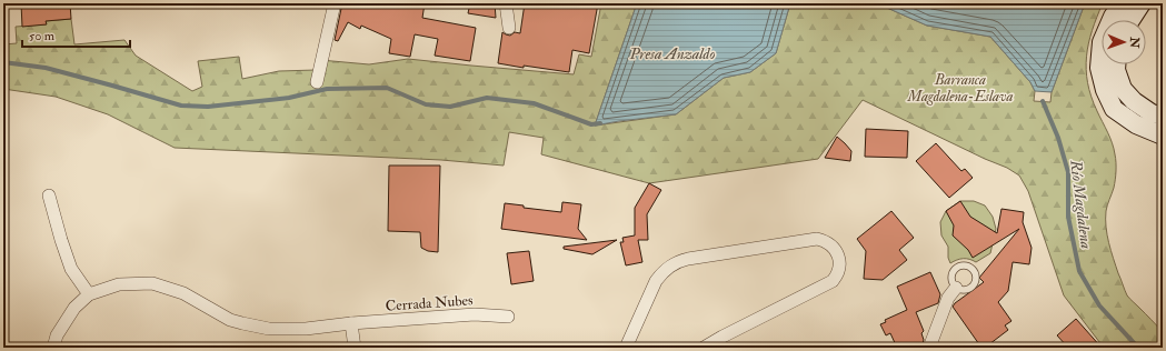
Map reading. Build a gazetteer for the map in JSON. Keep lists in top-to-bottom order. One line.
{"streets":{"street":["Cerrada Nubes"]},"water":["Presa Anzaldo","Río Magdalena"],"parks":["Barranca Magdalena-Eslava"],"scale_bar":"50 m","north":"right"}
